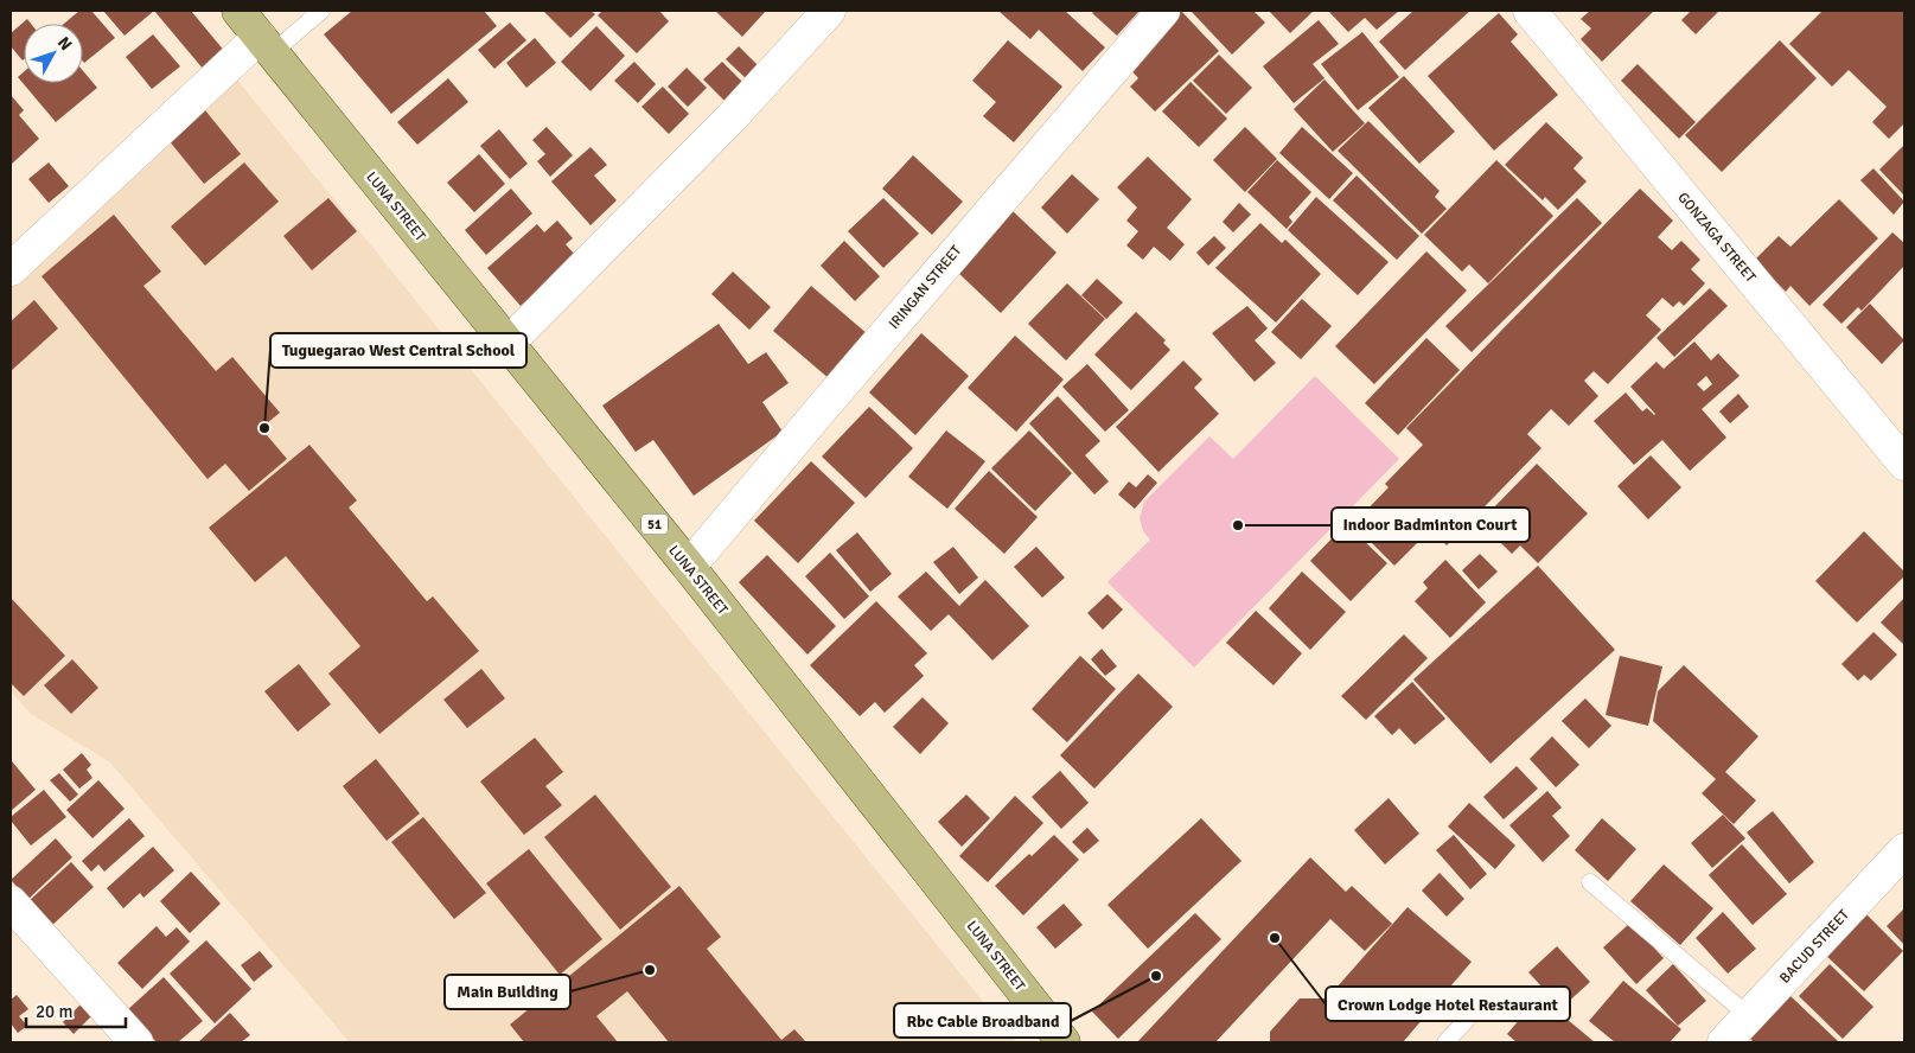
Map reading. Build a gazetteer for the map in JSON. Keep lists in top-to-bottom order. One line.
{"streets":{"main road":["LUNA STREET","51"],"street":["GONZAGA STREET","IRINGAN STREET","BACUD STREET"]},"crossings":[["LUNA STREET","IRINGAN STREET"]],"places":["Tuguegarao West Central School","Indoor Badminton Court","Crown Lodge Hotel Restaurant","Main Building","Rbc Cable Broadband"],"scale_bar":"20 m","north":"top right"}
